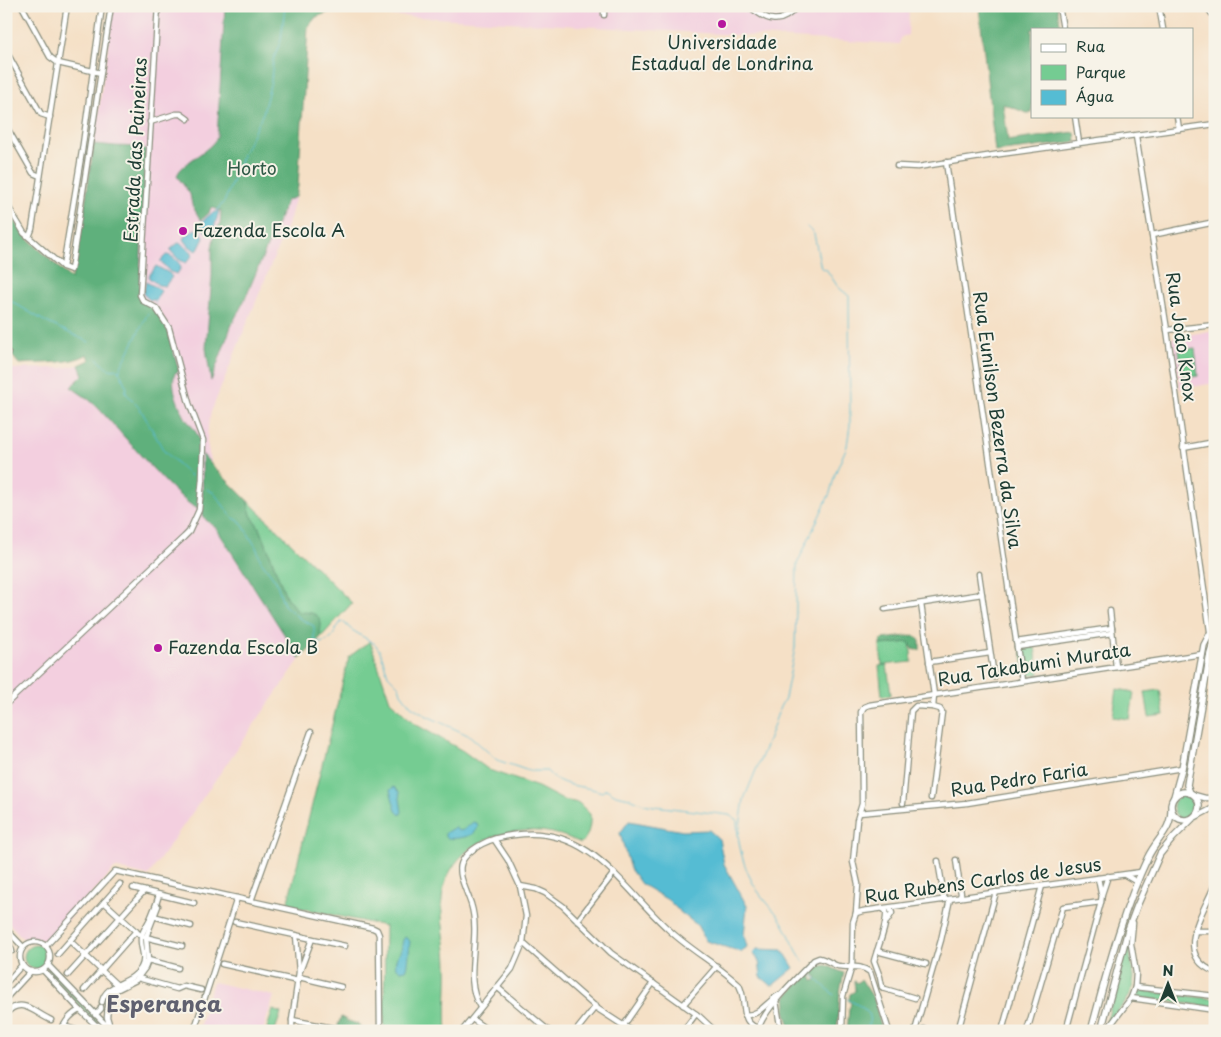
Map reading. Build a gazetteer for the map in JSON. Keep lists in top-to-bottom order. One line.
{"streets":{"street":["Estrada das Paineiras","Rua João Knox","Rua Eunilson Bezerra da Silva","Rua Takabumi Murata","Rua Pedro Faria","Rua Rubens Carlos de Jesus"]},"crossings":[["Rua Eunilson Bezerra da Silva","Rua Takabumi Murata"],["Rua Takabumi Murata","Rua Pedro Faria"]],"districts":["Esperança"],"parks":["Horto"],"places":["Universidade Estadual de Londrina","Fazenda Escola A","Fazenda Escola B"],"legend":["Rua","Parque","Água"],"north":"top"}
